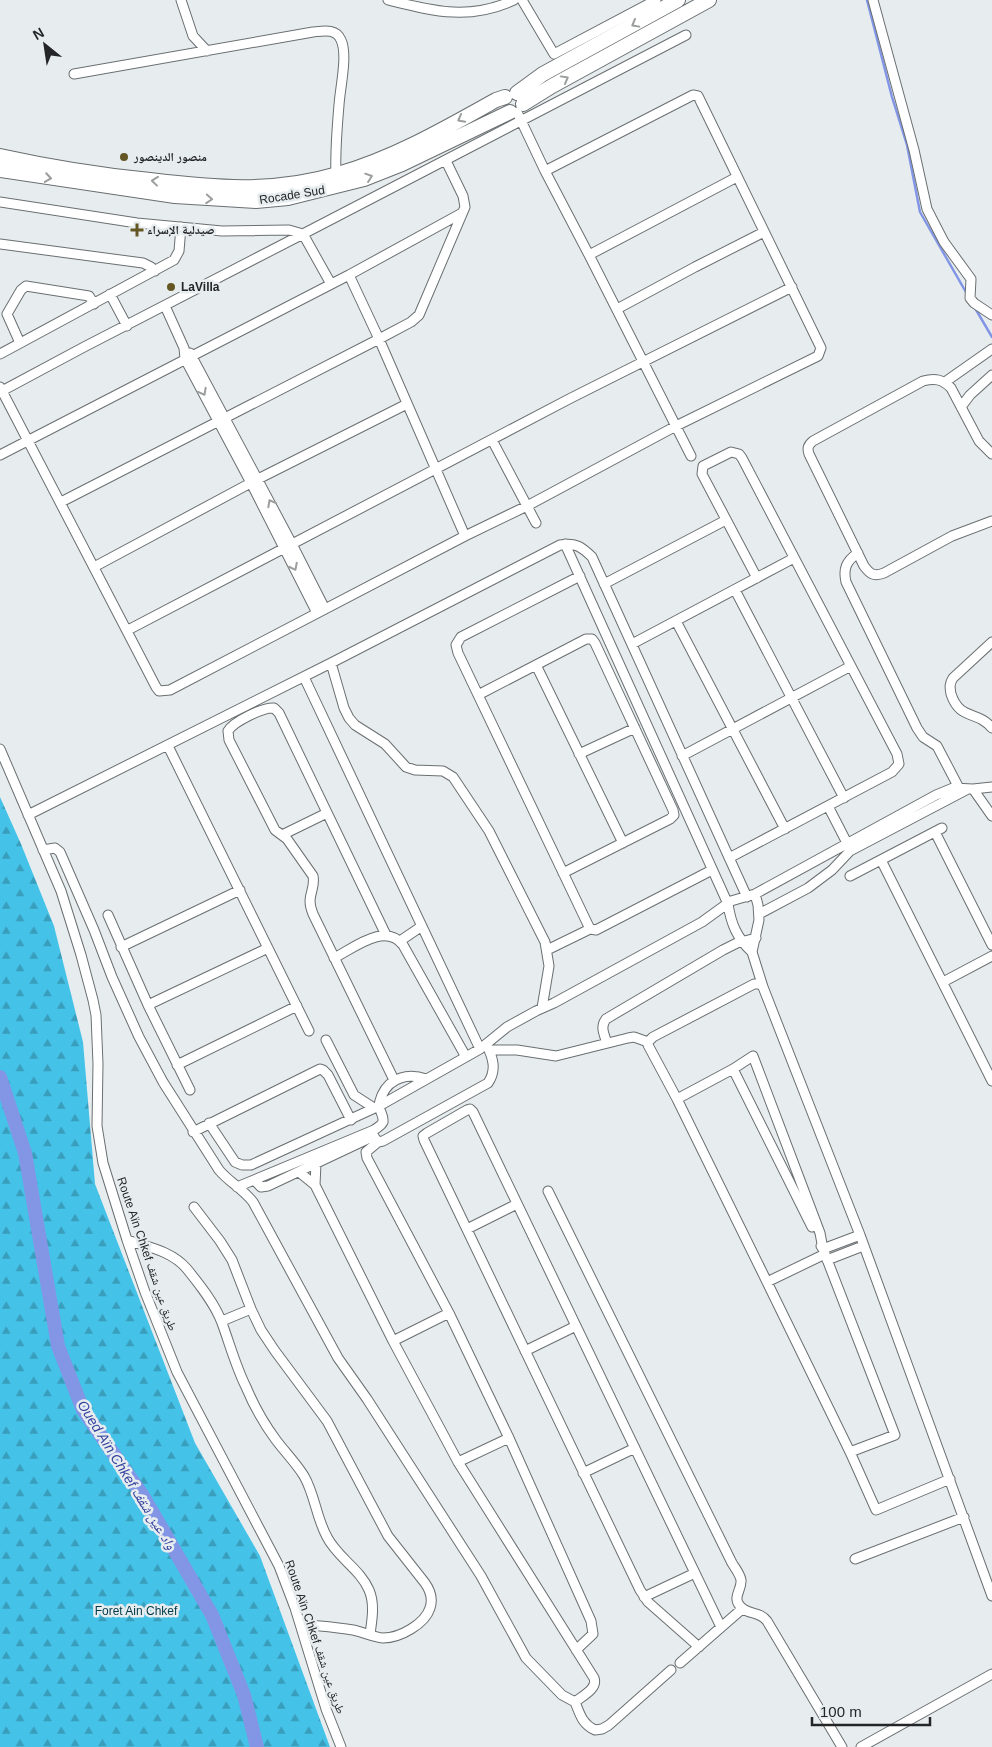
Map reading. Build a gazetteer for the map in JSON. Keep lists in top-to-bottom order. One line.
{"streets":{"highway":["Rocade Sud"],"street":["Route Aïn Chkef طريق عين شقف"]},"water":["Oued Aïn Chkef واد عين شقف"],"parks":["Foret Ain Chkef"],"places":{"other":["منصور الدينصور","LaVilla"],"health":["صيدلية الإسراء"]},"scale_bar":"100 m","north":"top left"}
